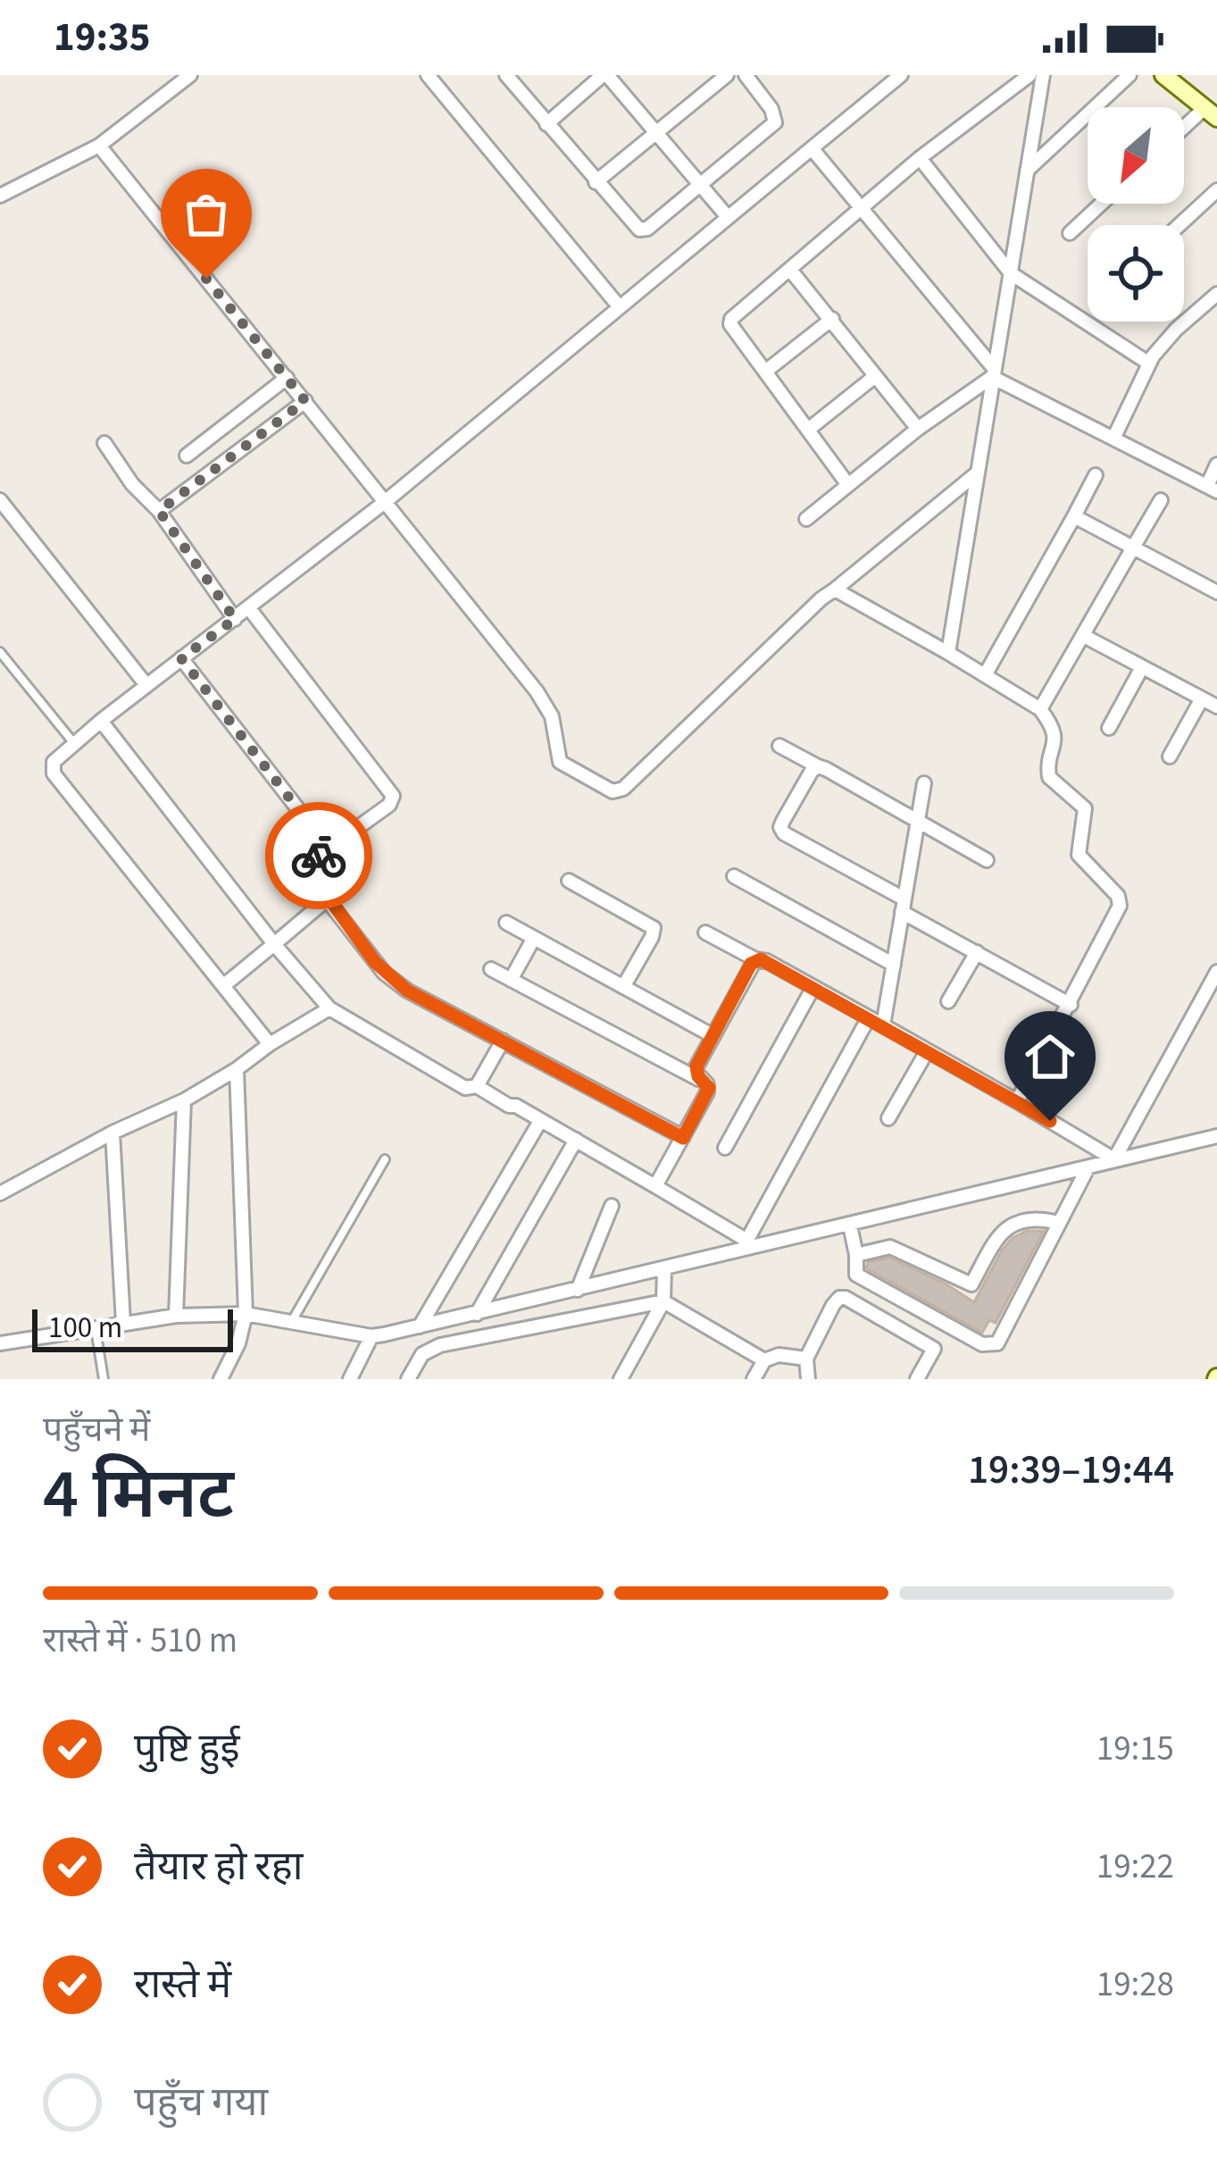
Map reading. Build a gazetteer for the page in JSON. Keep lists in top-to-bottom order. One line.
{"scale_bar":"100 m","north":"bottom left","page":{"status":"19:35","scale":"100 m","heading":["4 मिनट","पहुँचने में","19:39–19:44"],"bar":"रास्ते में · 510 m","list":[["पुष्टि हुई","19:15"],["तैयार हो रहा","19:22"],["रास्ते में","19:28"],"पहुँच गया"]}}
